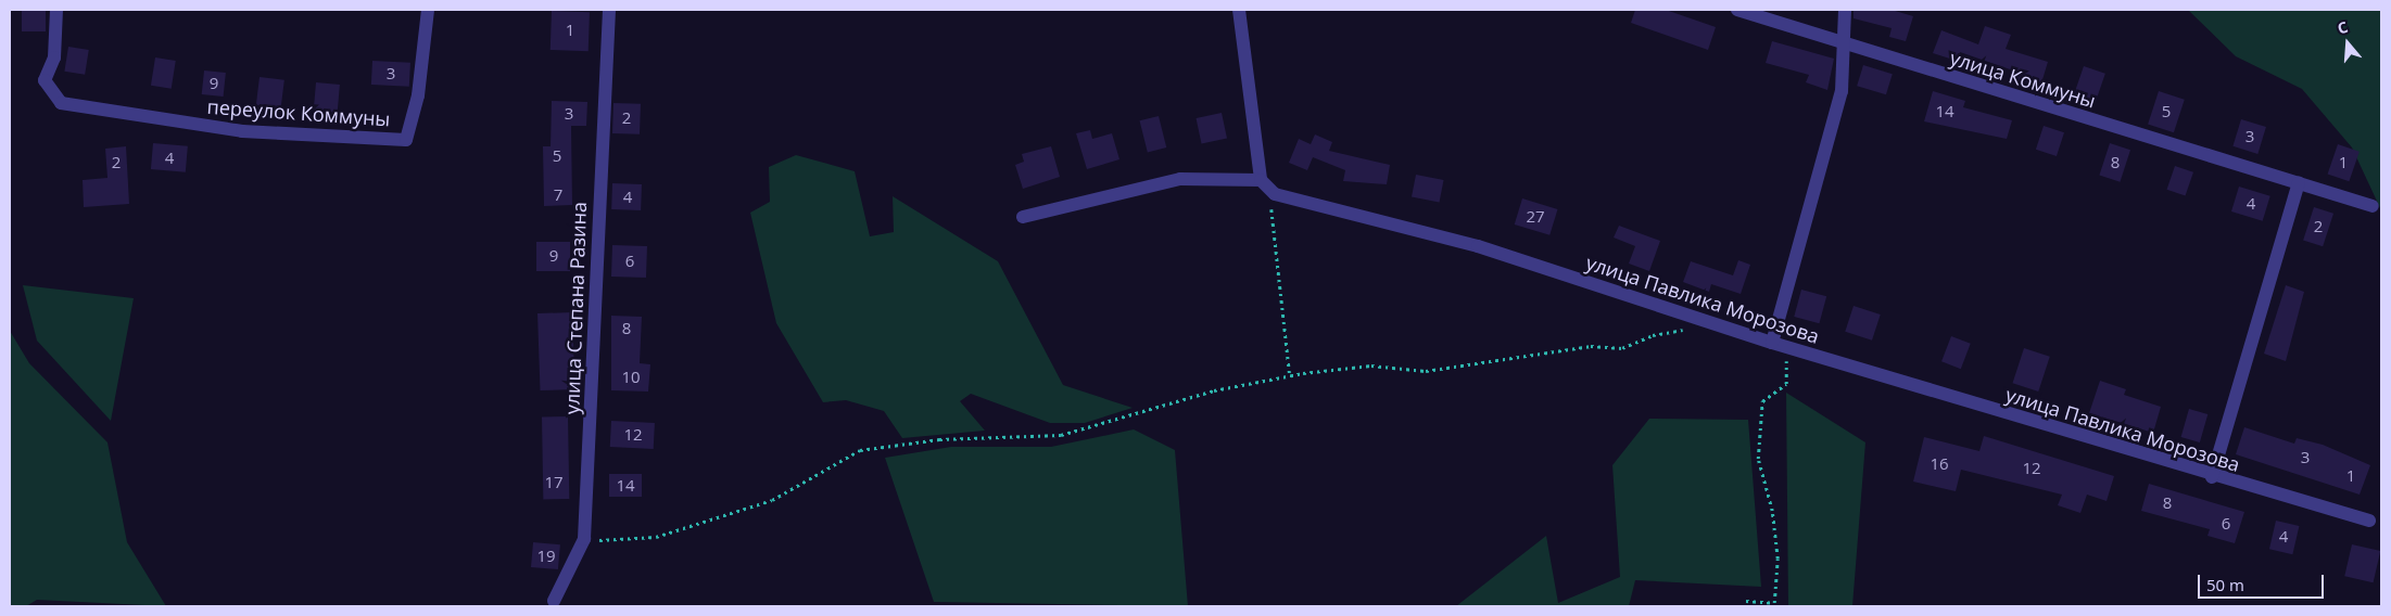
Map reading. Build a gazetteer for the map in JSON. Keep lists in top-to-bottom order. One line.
{"streets":{"street":["улица Коммуны","переулок Коммуны","улица Павлика Морозова","улица Степана Разина"]},"house_numbers":["1","3","9","14","5","3","2","3","5","4","2","8","1","7","4","4","27","2","9","6","8","10","12","3","16","12","1","17","14","8","6","4","19"],"scale_bar":"50 m","north":"top"}
